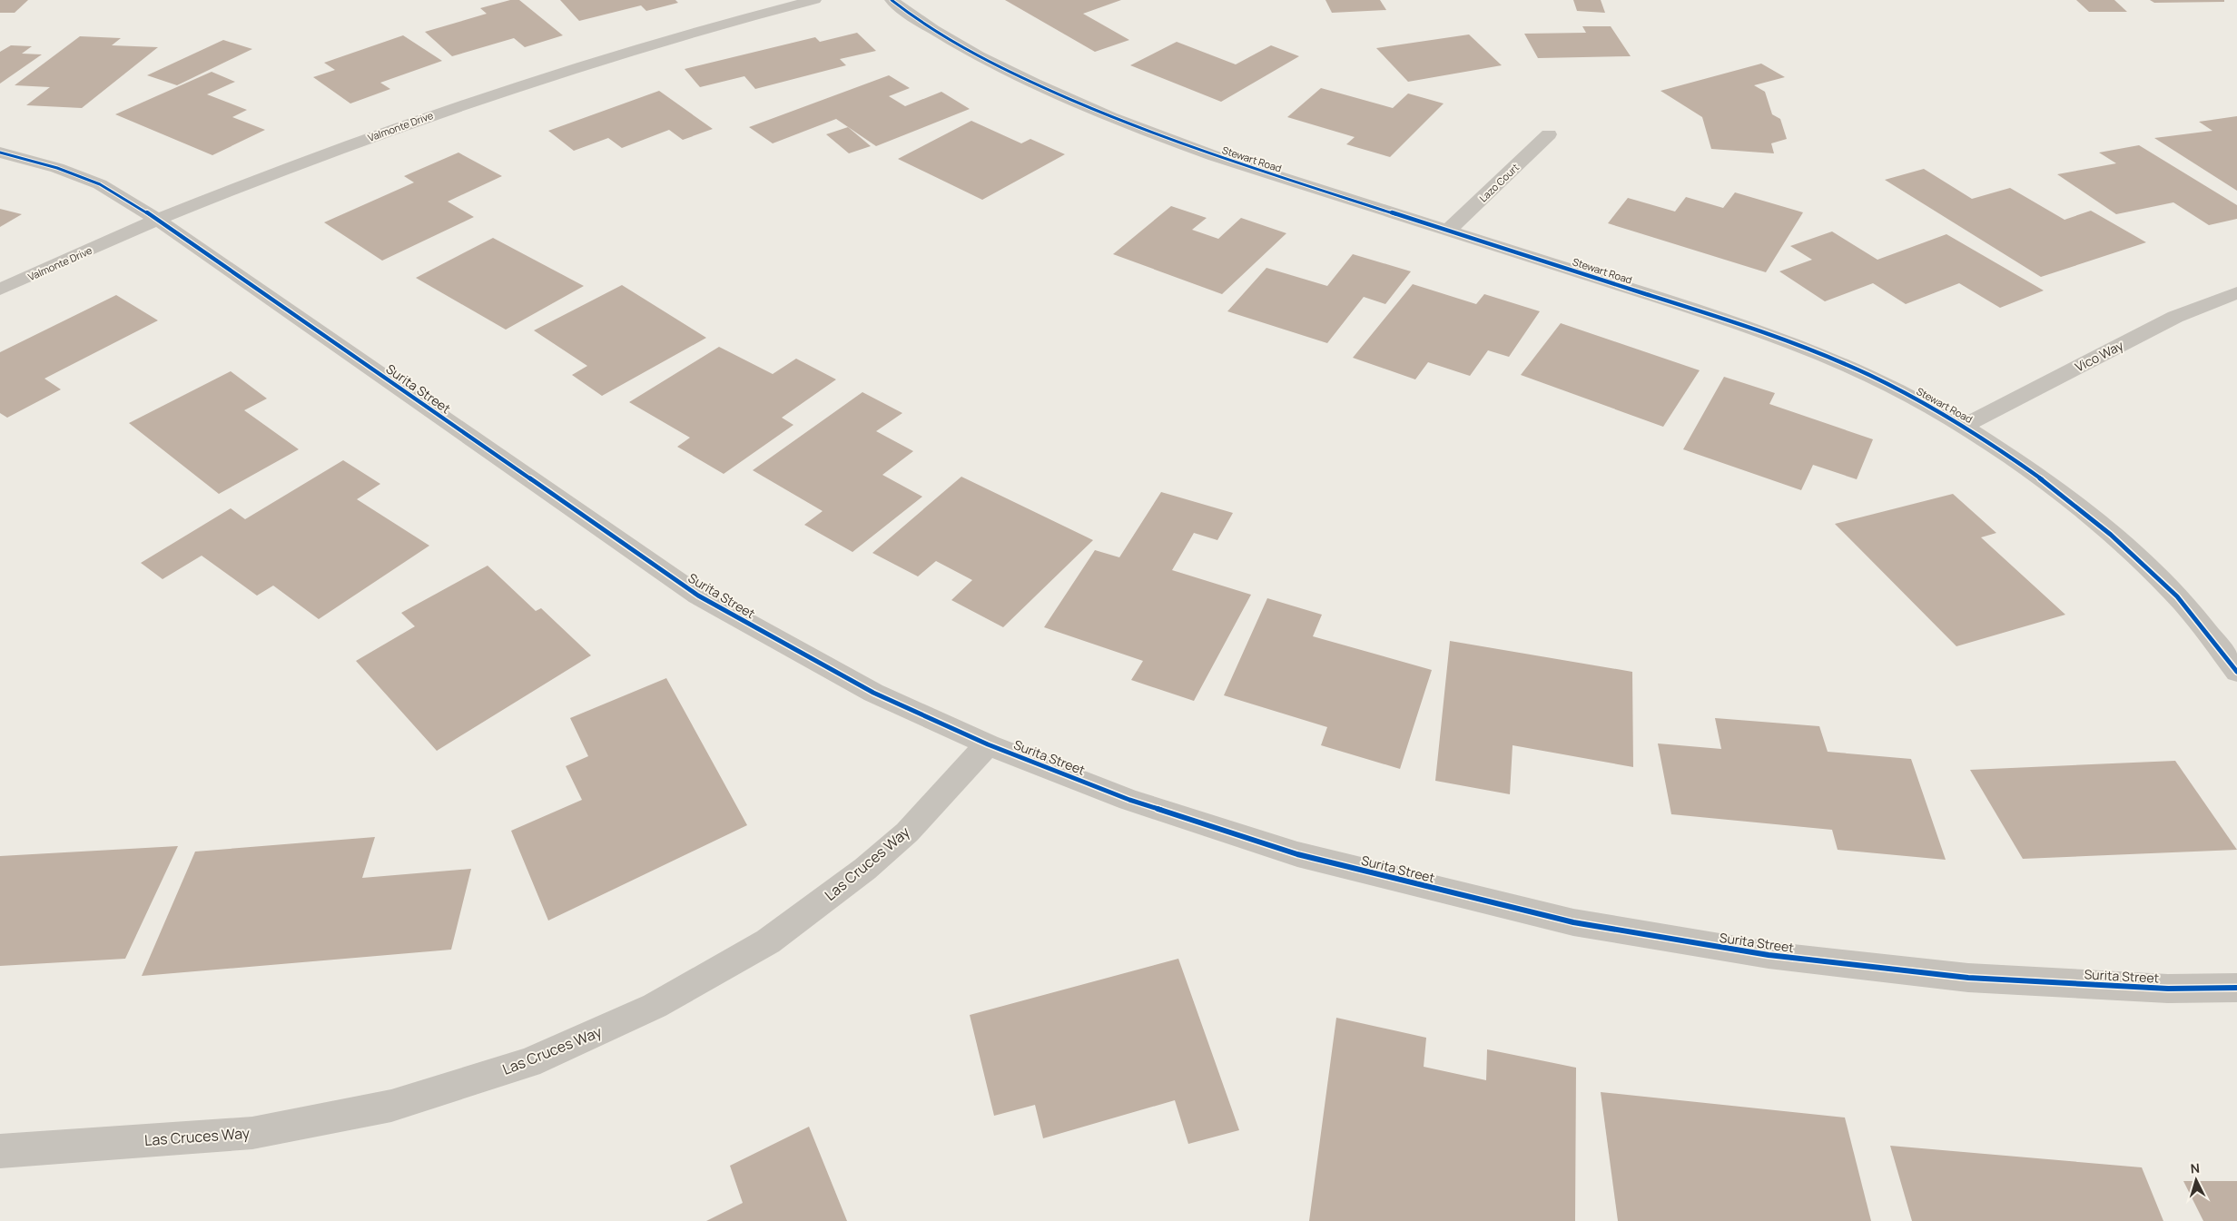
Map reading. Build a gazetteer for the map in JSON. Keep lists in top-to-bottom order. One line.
{"streets":{"street":["Valmonte Drive","Stewart Road","Lazo Court","Vico Way","Surita Street","Las Cruces Way"]},"crossings":[["Valmonte Drive","Surita Street"],["Stewart Road","Lazo Court"],["Stewart Road","Vico Way"],["Surita Street","Las Cruces Way"]],"north":"top"}
